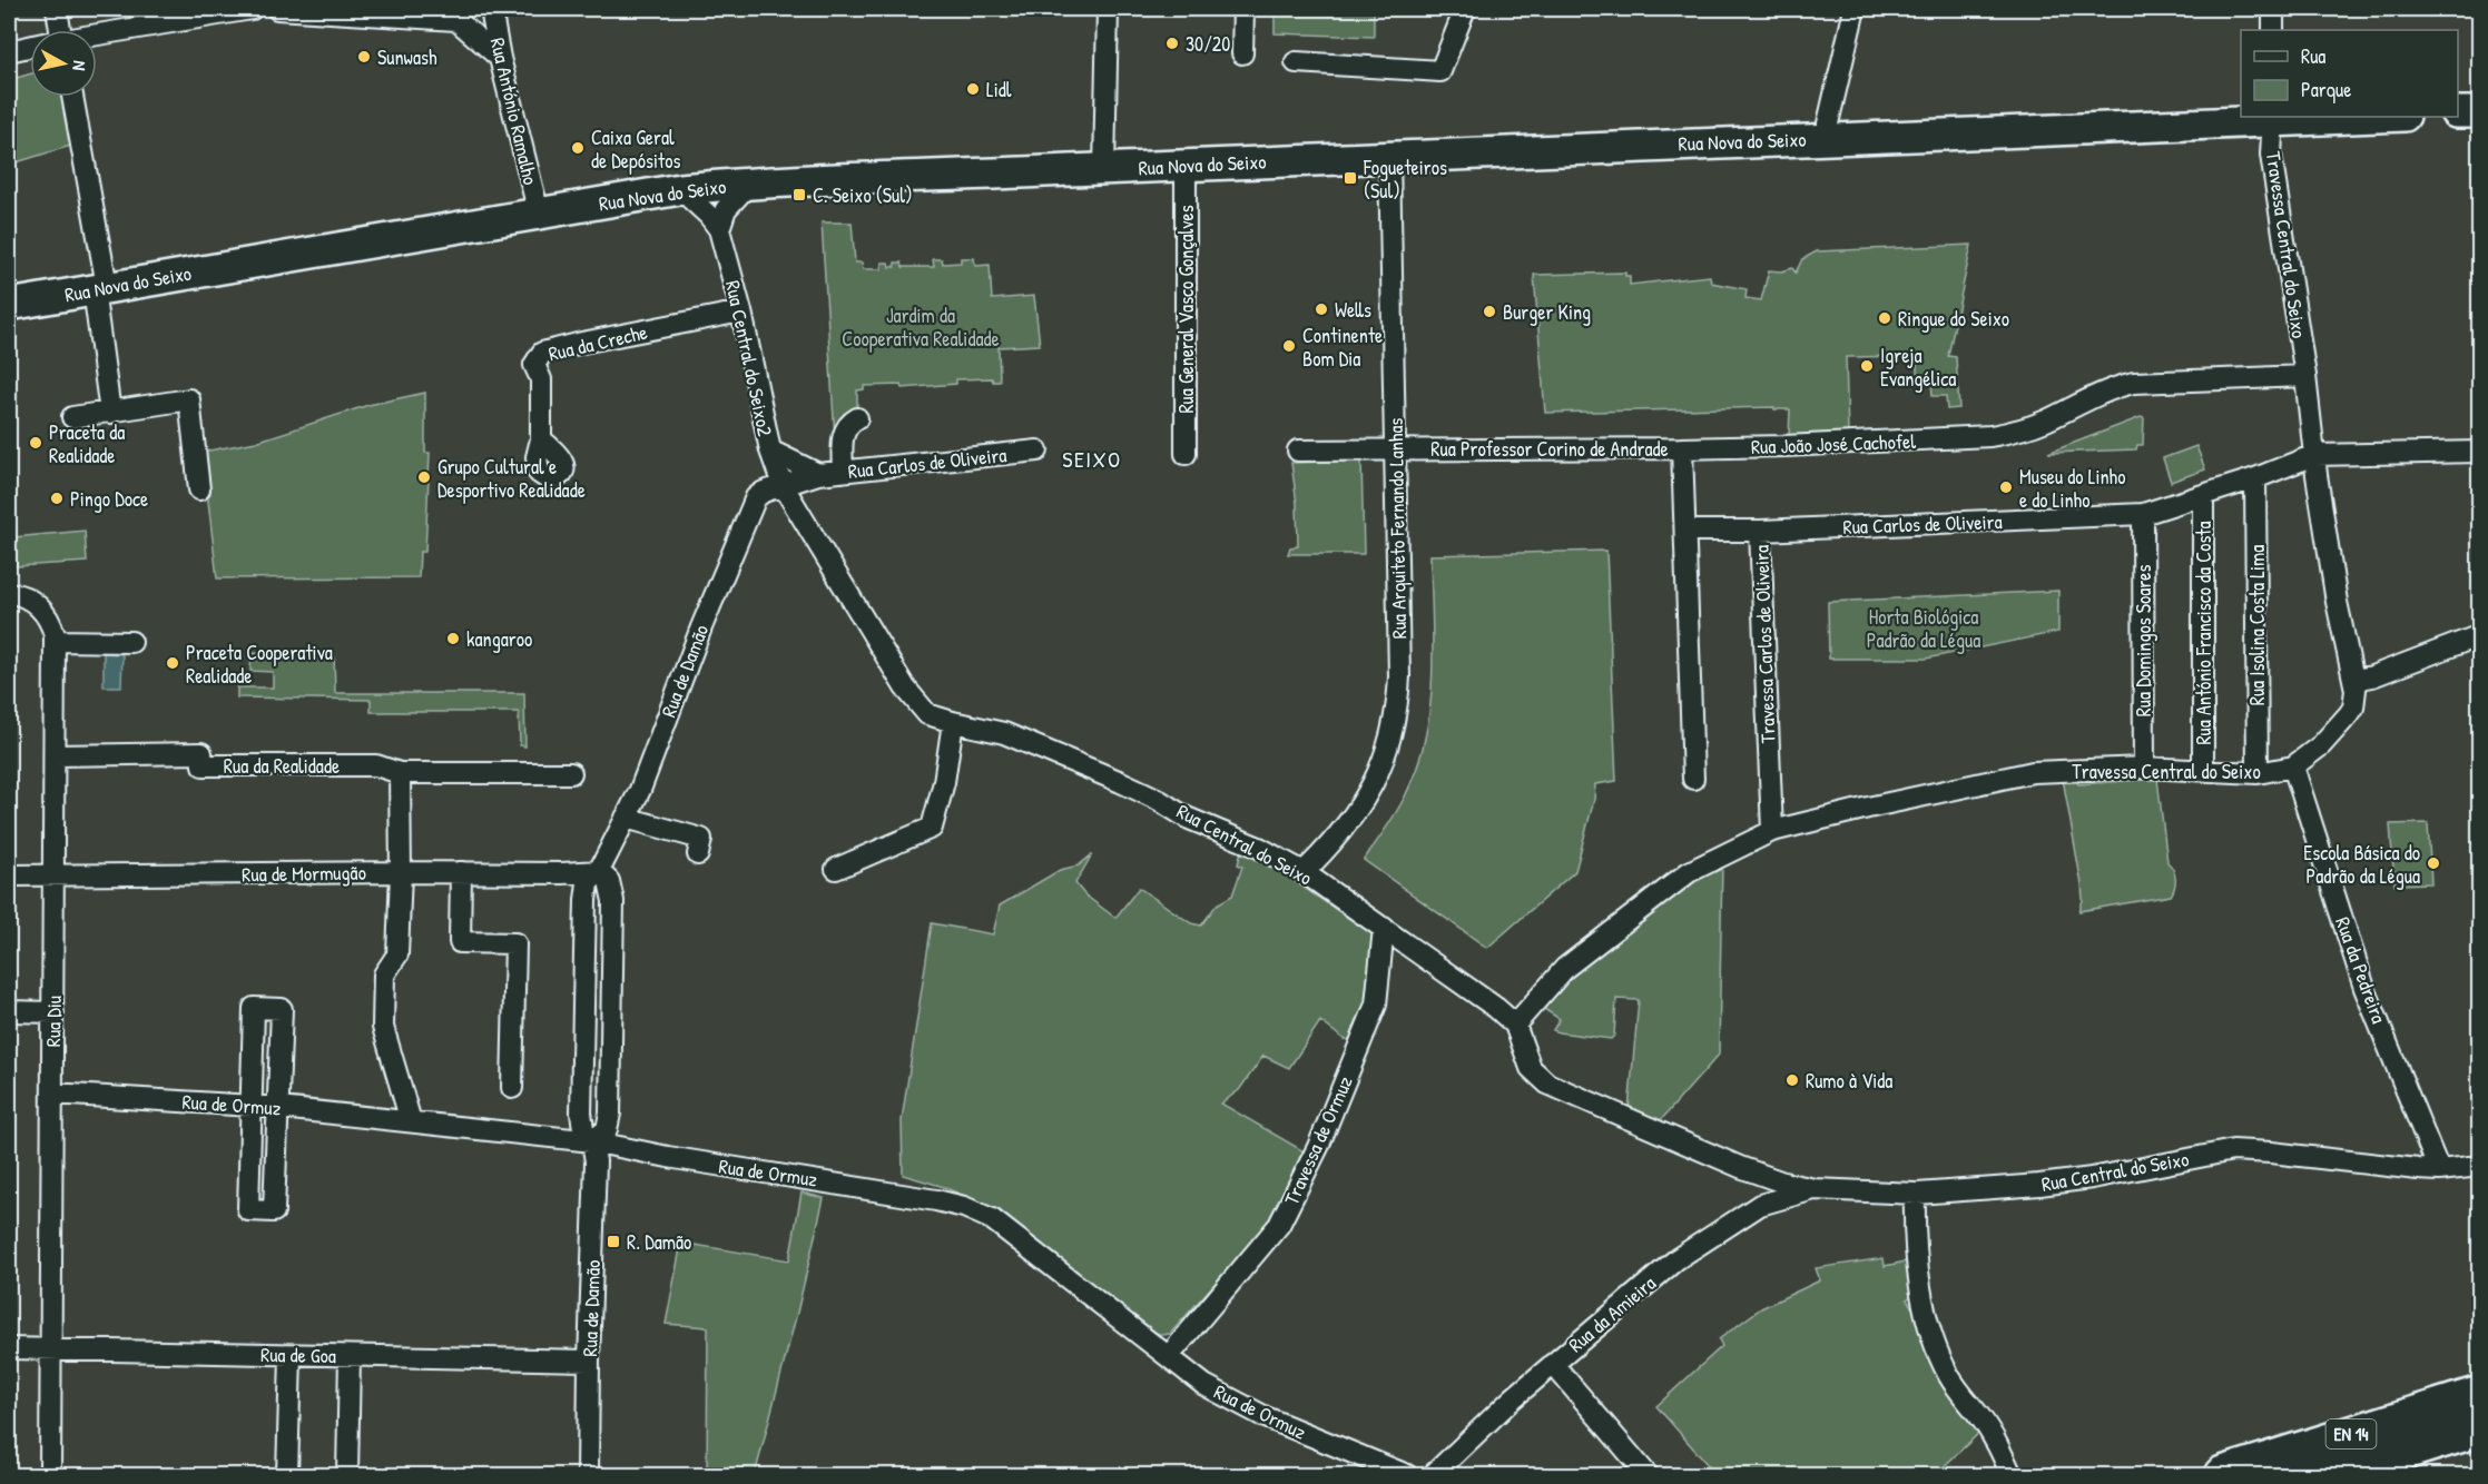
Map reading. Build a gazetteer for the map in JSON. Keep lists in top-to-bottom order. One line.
{"streets":{"highway":["EN 14"],"main road":["Rua Nova do Seixo"],"street":["Rua António Ramalho","Travessa Central do Seixo","Rua General Vasco Gonçalves","Rua da Creche","Rua Central do Seixo2","Rua João José Cachofel","Rua Professor Corino de Andrade","Rua Carlos de Oliveira","Rua Arquiteto Fernando Lanhas","Rua Isolina Costa Lima","Rua António Francisco da Costa","Rua Domingos Soares","Travessa Carlos de Oliveira","Rua de Damão","Rua da Realidade","Rua Central do Seixo","Rua de Mormugão","Rua da Pedreira","Rua Diu","Rua de Ormuz","Travessa de Ormuz","Rua da Amieira","Rua de Goa"]},"crossings":[["Rua António Ramalho","Rua Nova do Seixo"],["Rua Nova do Seixo","Travessa Central do Seixo"],["Rua Nova do Seixo","Rua General Vasco Gonçalves"],["Rua Nova do Seixo","Rua Central do Seixo2"],["Rua Nova do Seixo","Rua Arquiteto Fernando Lanhas"],["Travessa Central do Seixo","Rua João José Cachofel"],["Travessa Central do Seixo","Rua Carlos de Oliveira"],["Travessa Central do Seixo","Rua Isolina Costa Lima"],["Travessa Central do Seixo","Rua António Francisco da Costa"],["Travessa Central do Seixo","Rua Domingos Soares"],["Travessa Central do Seixo","Travessa Carlos de Oliveira"],["Travessa Central do Seixo","Rua Central do Seixo"],["Travessa Central do Seixo","Rua da Pedreira"],["Rua da Creche","Rua Central do Seixo2"],["Rua Central do Seixo2","Rua Carlos de Oliveira"],["Rua Central do Seixo2","Rua de Damão"],["Rua Central do Seixo2","Rua Central do Seixo"],["Rua João José Cachofel","Rua Professor Corino de Andrade"],["Rua Professor Corino de Andrade","Rua Arquiteto Fernando Lanhas"],["Rua Carlos de Oliveira","Rua Isolina Costa Lima"],["Rua Carlos de Oliveira","Rua António Francisco da Costa"],["Rua Carlos de Oliveira","Rua Domingos Soares"],["Rua Carlos de Oliveira","Travessa Carlos de Oliveira"],["Rua Carlos de Oliveira","Rua de Damão"],["Rua Carlos de Oliveira","Rua Central do Seixo"],["Rua Arquiteto Fernando Lanhas","Rua Central do Seixo"],["Rua de Damão","Rua Central do Seixo"],["Rua de Damão","Rua de Mormugão"],["Rua de Damão","Rua de Ormuz"],["Rua de Damão","Rua de Goa"],["Rua da Realidade","Rua Diu"],["Rua Central do Seixo","Rua da Pedreira"],["Rua Central do Seixo","Travessa de Ormuz"],["Rua Central do Seixo","Rua da Amieira"],["Rua de Mormugão","Rua Diu"],["Rua Diu","Rua de Ormuz"],["Rua Diu","Rua de Goa"],["Rua de Ormuz","Travessa de Ormuz"]],"districts":["SEIXO"],"parks":["Jardim da Cooperativa Realidade","Horta Biológica Padrão da Légua"],"places":{"other":["30/20","Sunwash","Lidl","Caixa Geral de Depósitos","Wells","Burger King","Ringue do Seixo","Continente Bom Dia","Igreja Evangélica","Praceta da Realidade","Grupo Cultural e Desportivo Realidade","Museu do Linho e do Linho","Pingo Doce","kangaroo","Praceta Cooperativa Realidade","Escola Básica do Padrão da Légua","Rumo à Vida"],"transit":["Fogueteiros (Sul)","C. Seixo (Sul)","R. Damão"]},"legend":["Rua","Parque"],"north":"right"}
